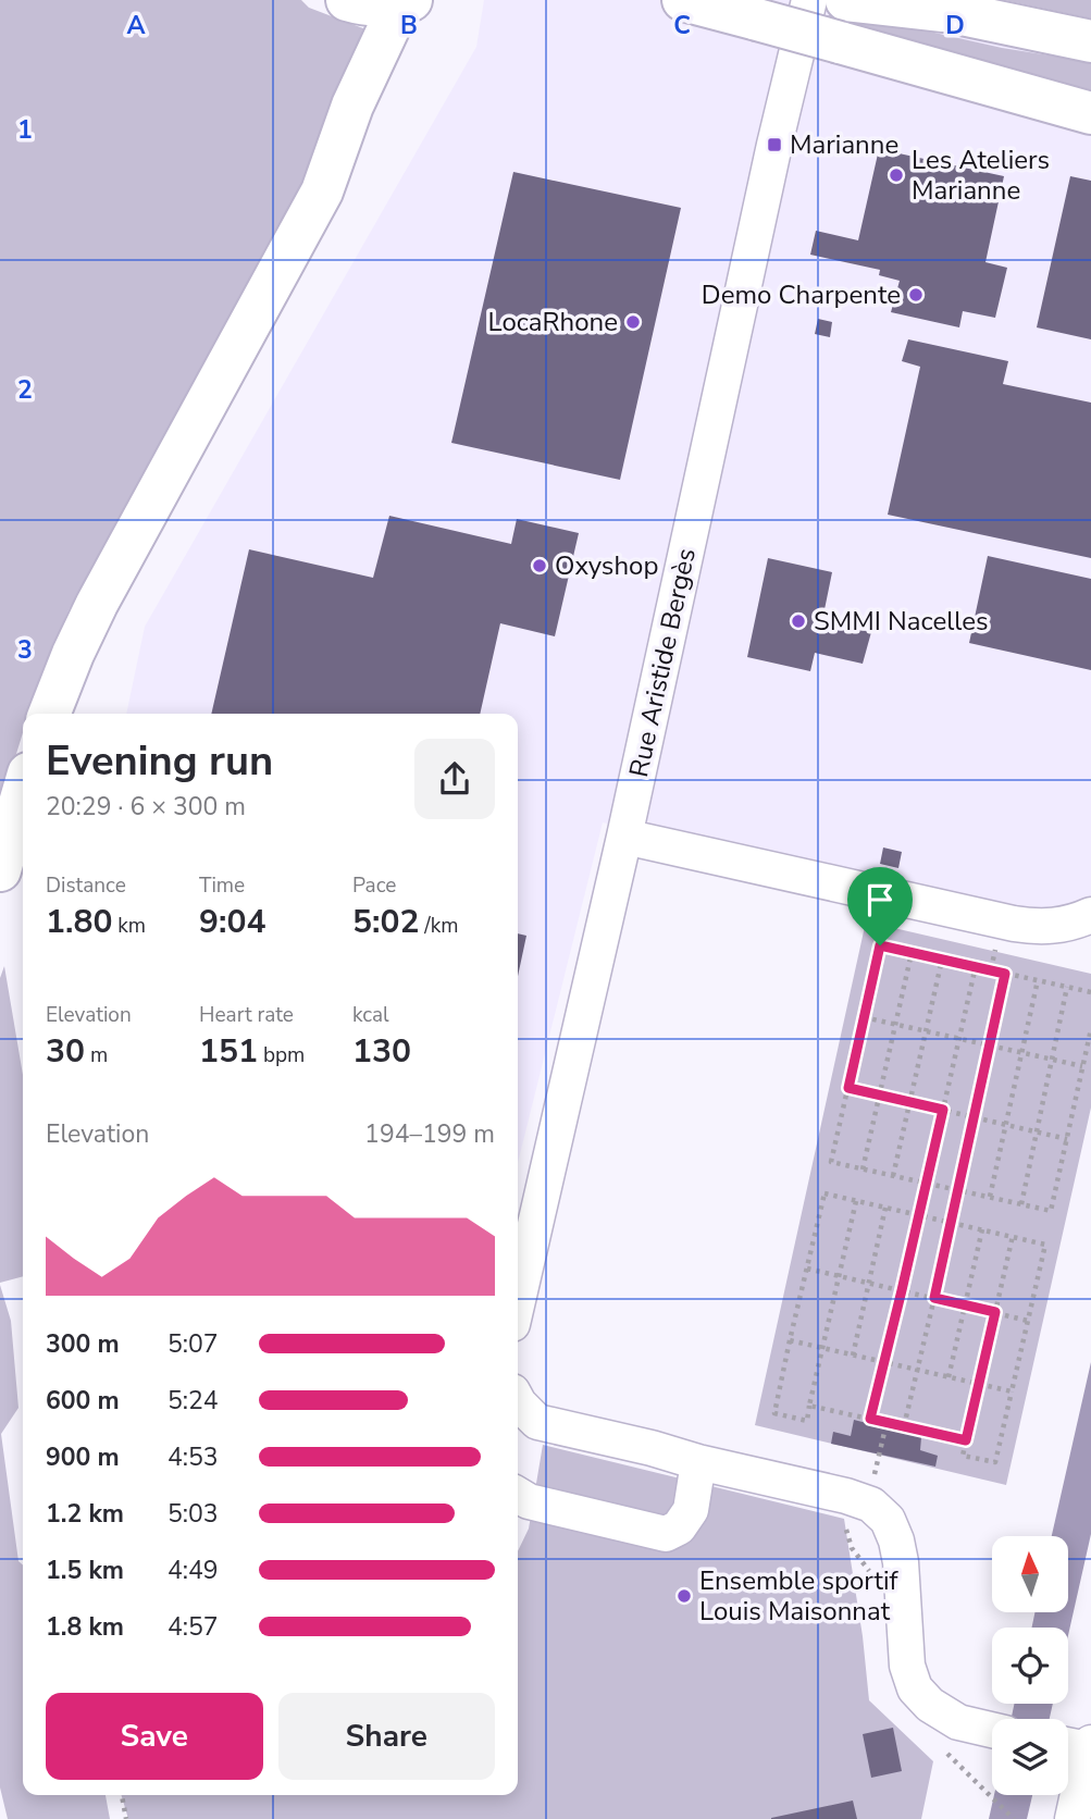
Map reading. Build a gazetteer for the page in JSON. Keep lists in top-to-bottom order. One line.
{"streets":{"street":["Rue Aristide Bergès"]},"places":{"transit":["Marianne"],"other":["Les Ateliers Marianne","Demo Charpente","LocaRhone","Oxyshop","SMMI Nacelles","Ensemble sportif Louis Maisonnat"]},"north":"top","page":{"heading":["Evening run","20:29 · 6 × 300 m"],"stats":[["Distance","1.80 km"],["Time","9:04"],["Pace","5:02 /km"],["Elevation","30 m"],["Heart rate","151 bpm"],["kcal","130"]],"chart":["Elevation","194–199 m"],"list":[{"name":"300 m","note":"5:07"},{"name":"600 m","note":"5:24"},{"name":"900 m","note":"4:53"},{"name":"1.2 km","note":"5:03"},{"name":"1.5 km","note":"4:49"},{"name":"1.8 km","note":"4:57"}],"buttons":["Save","Share"]},"grid":{"columns":["A","B","C","D"],"rows":["1","2","3"]}}
